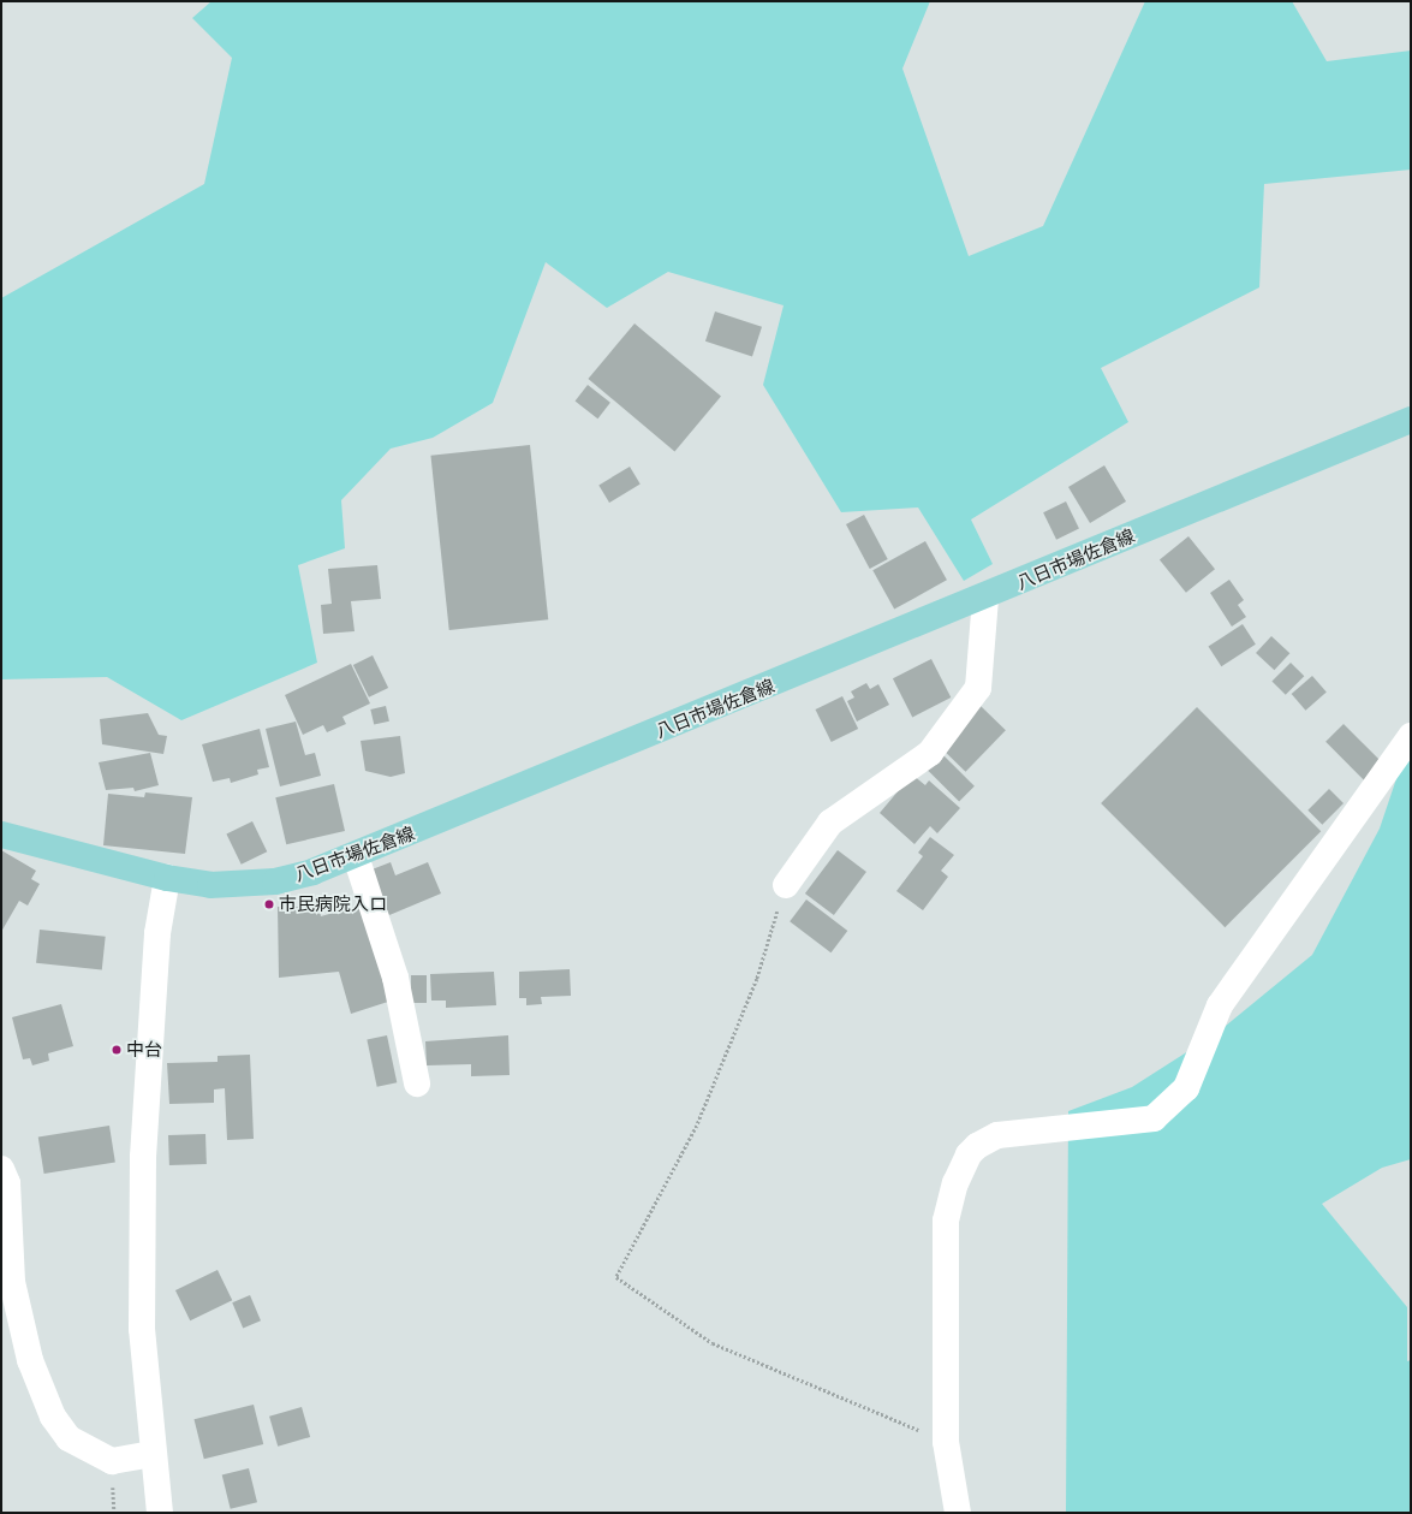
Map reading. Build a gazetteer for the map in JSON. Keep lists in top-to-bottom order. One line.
{"streets":{"main road":["八日市場佐倉線"]},"places":["市民病院入ロ","中台"]}
